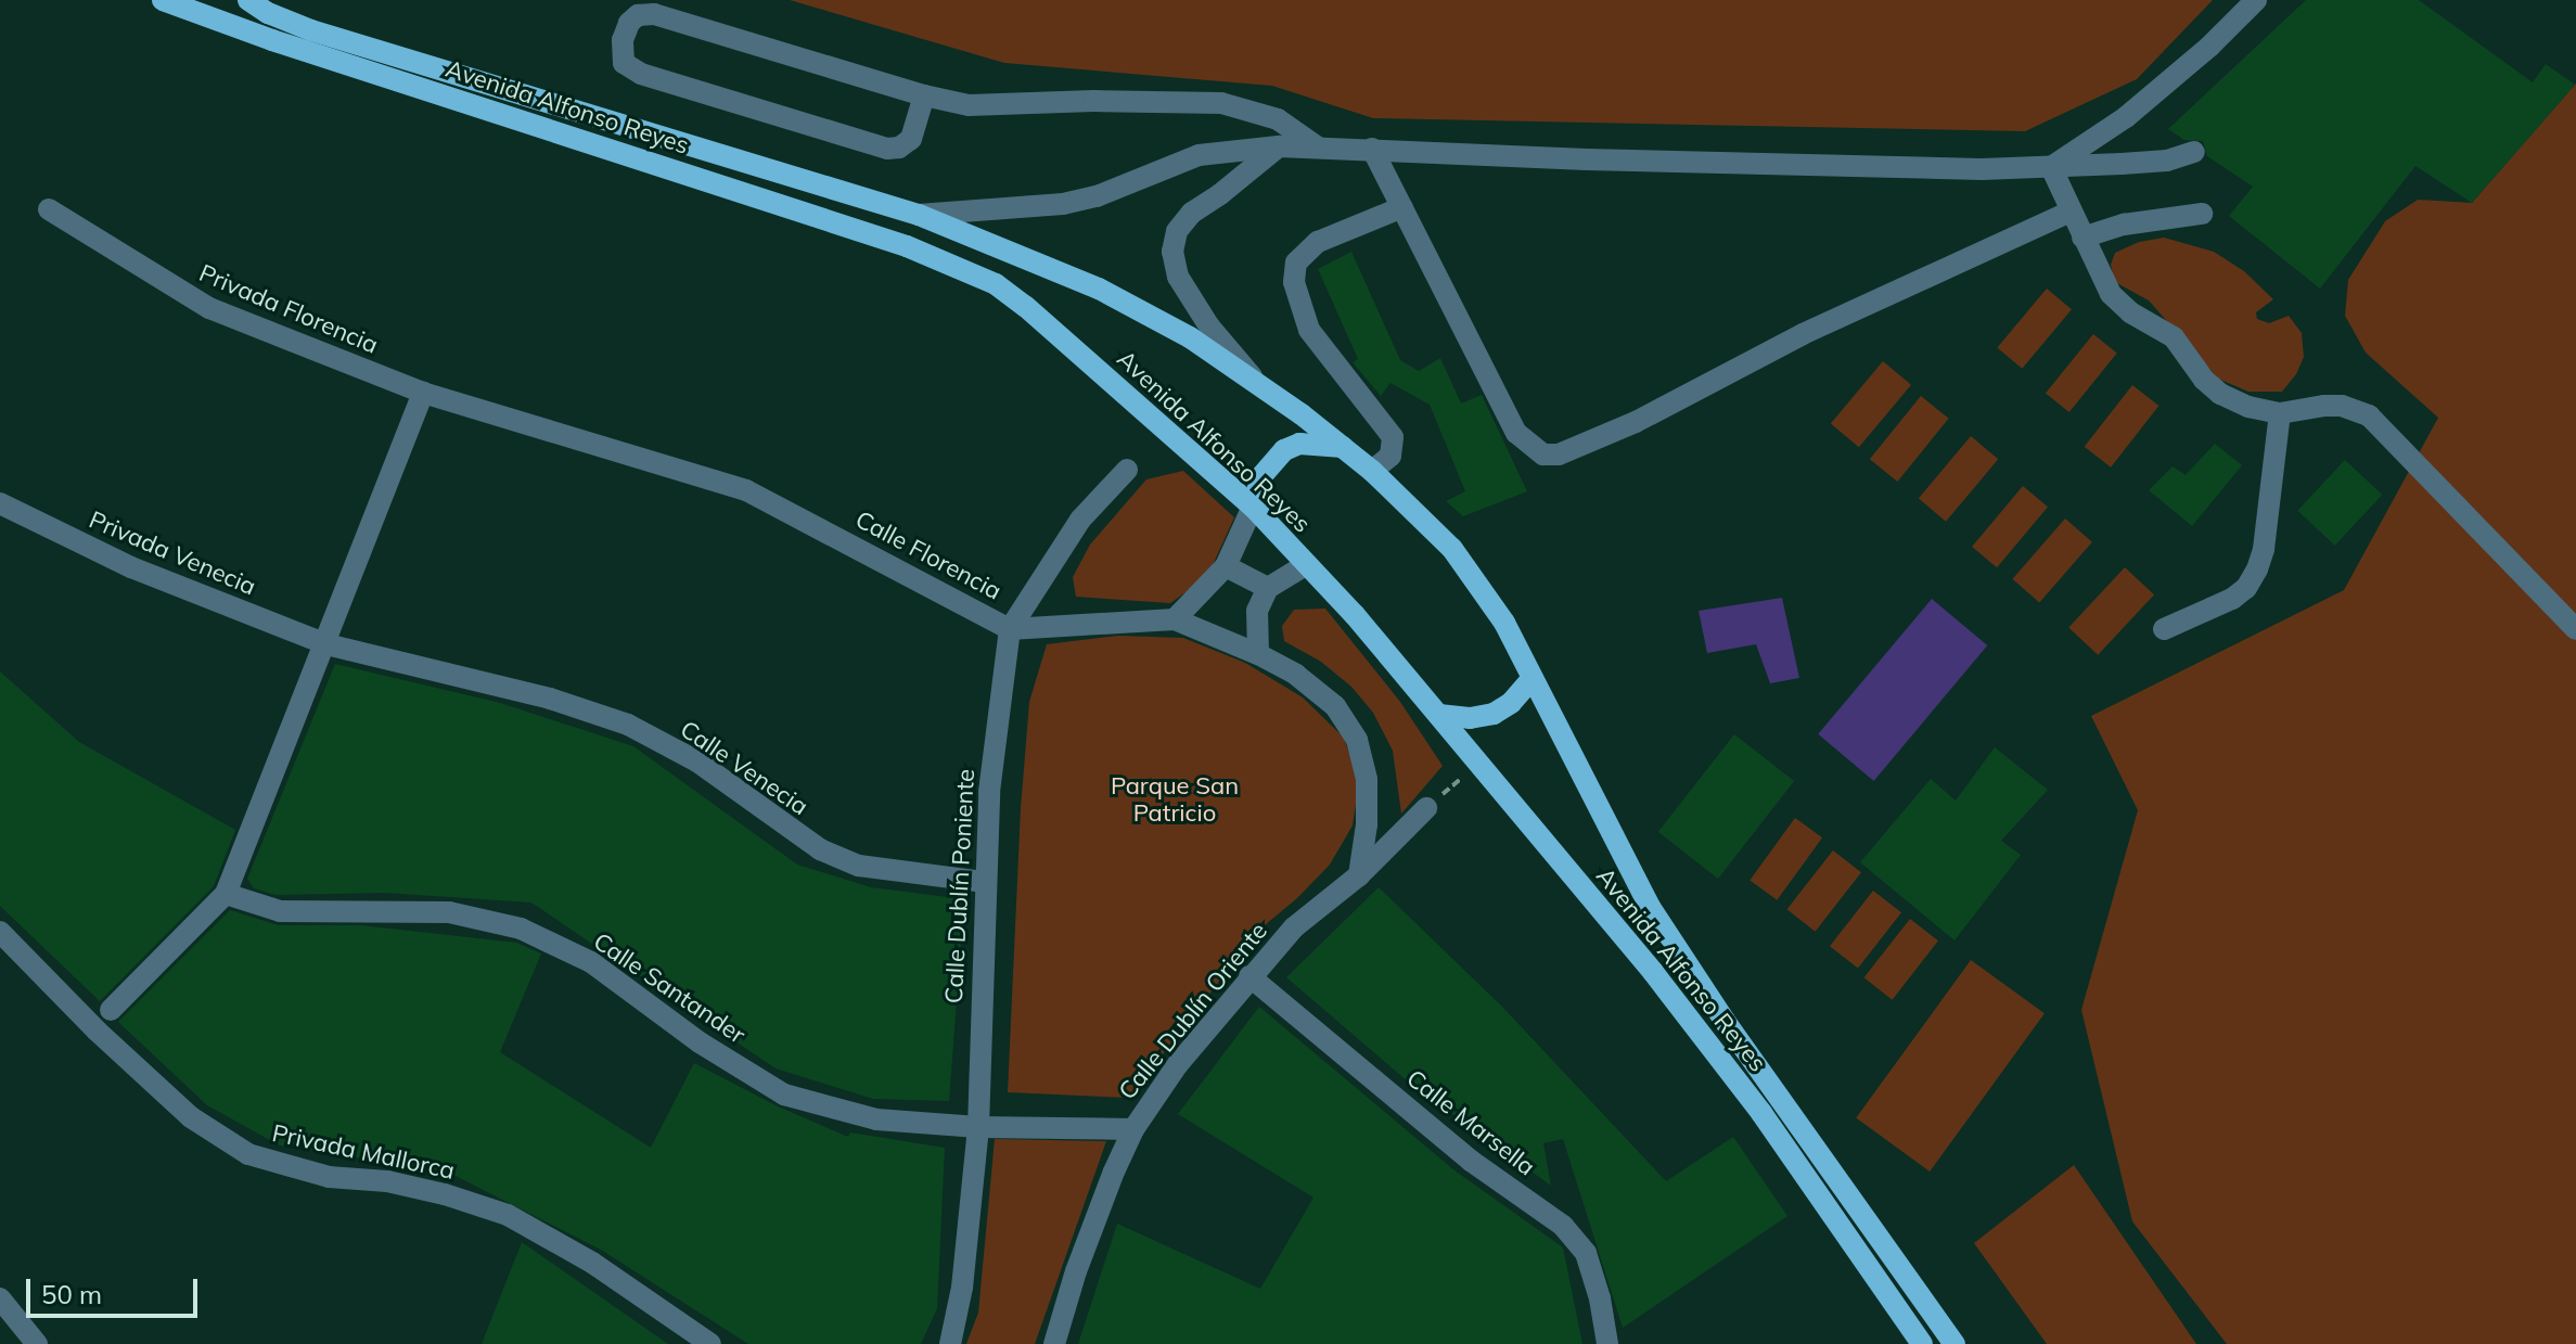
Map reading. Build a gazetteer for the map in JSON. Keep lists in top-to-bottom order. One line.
{"streets":{"main road":["Avenida Alfonso Reyes"],"street":["Privada Florencia","Privada Venecia","Calle Florencia","Calle Venecia","Calle Dublín Poniente","Calle Santander","Calle Dublín Oriente","Calle Marsella","Privada Mallorca"]},"crossings":[["Privada Florencia","Calle Florencia"],["Privada Venecia","Calle Venecia"],["Calle Florencia","Calle Dublín Poniente"],["Calle Florencia","Calle Dublín Oriente"],["Calle Venecia","Calle Dublín Poniente"],["Calle Dublín Poniente","Calle Santander"],["Calle Santander","Calle Dublín Oriente"],["Calle Dublín Oriente","Calle Marsella"]],"parks":["Parque San Patricio"],"scale_bar":"50 m"}
